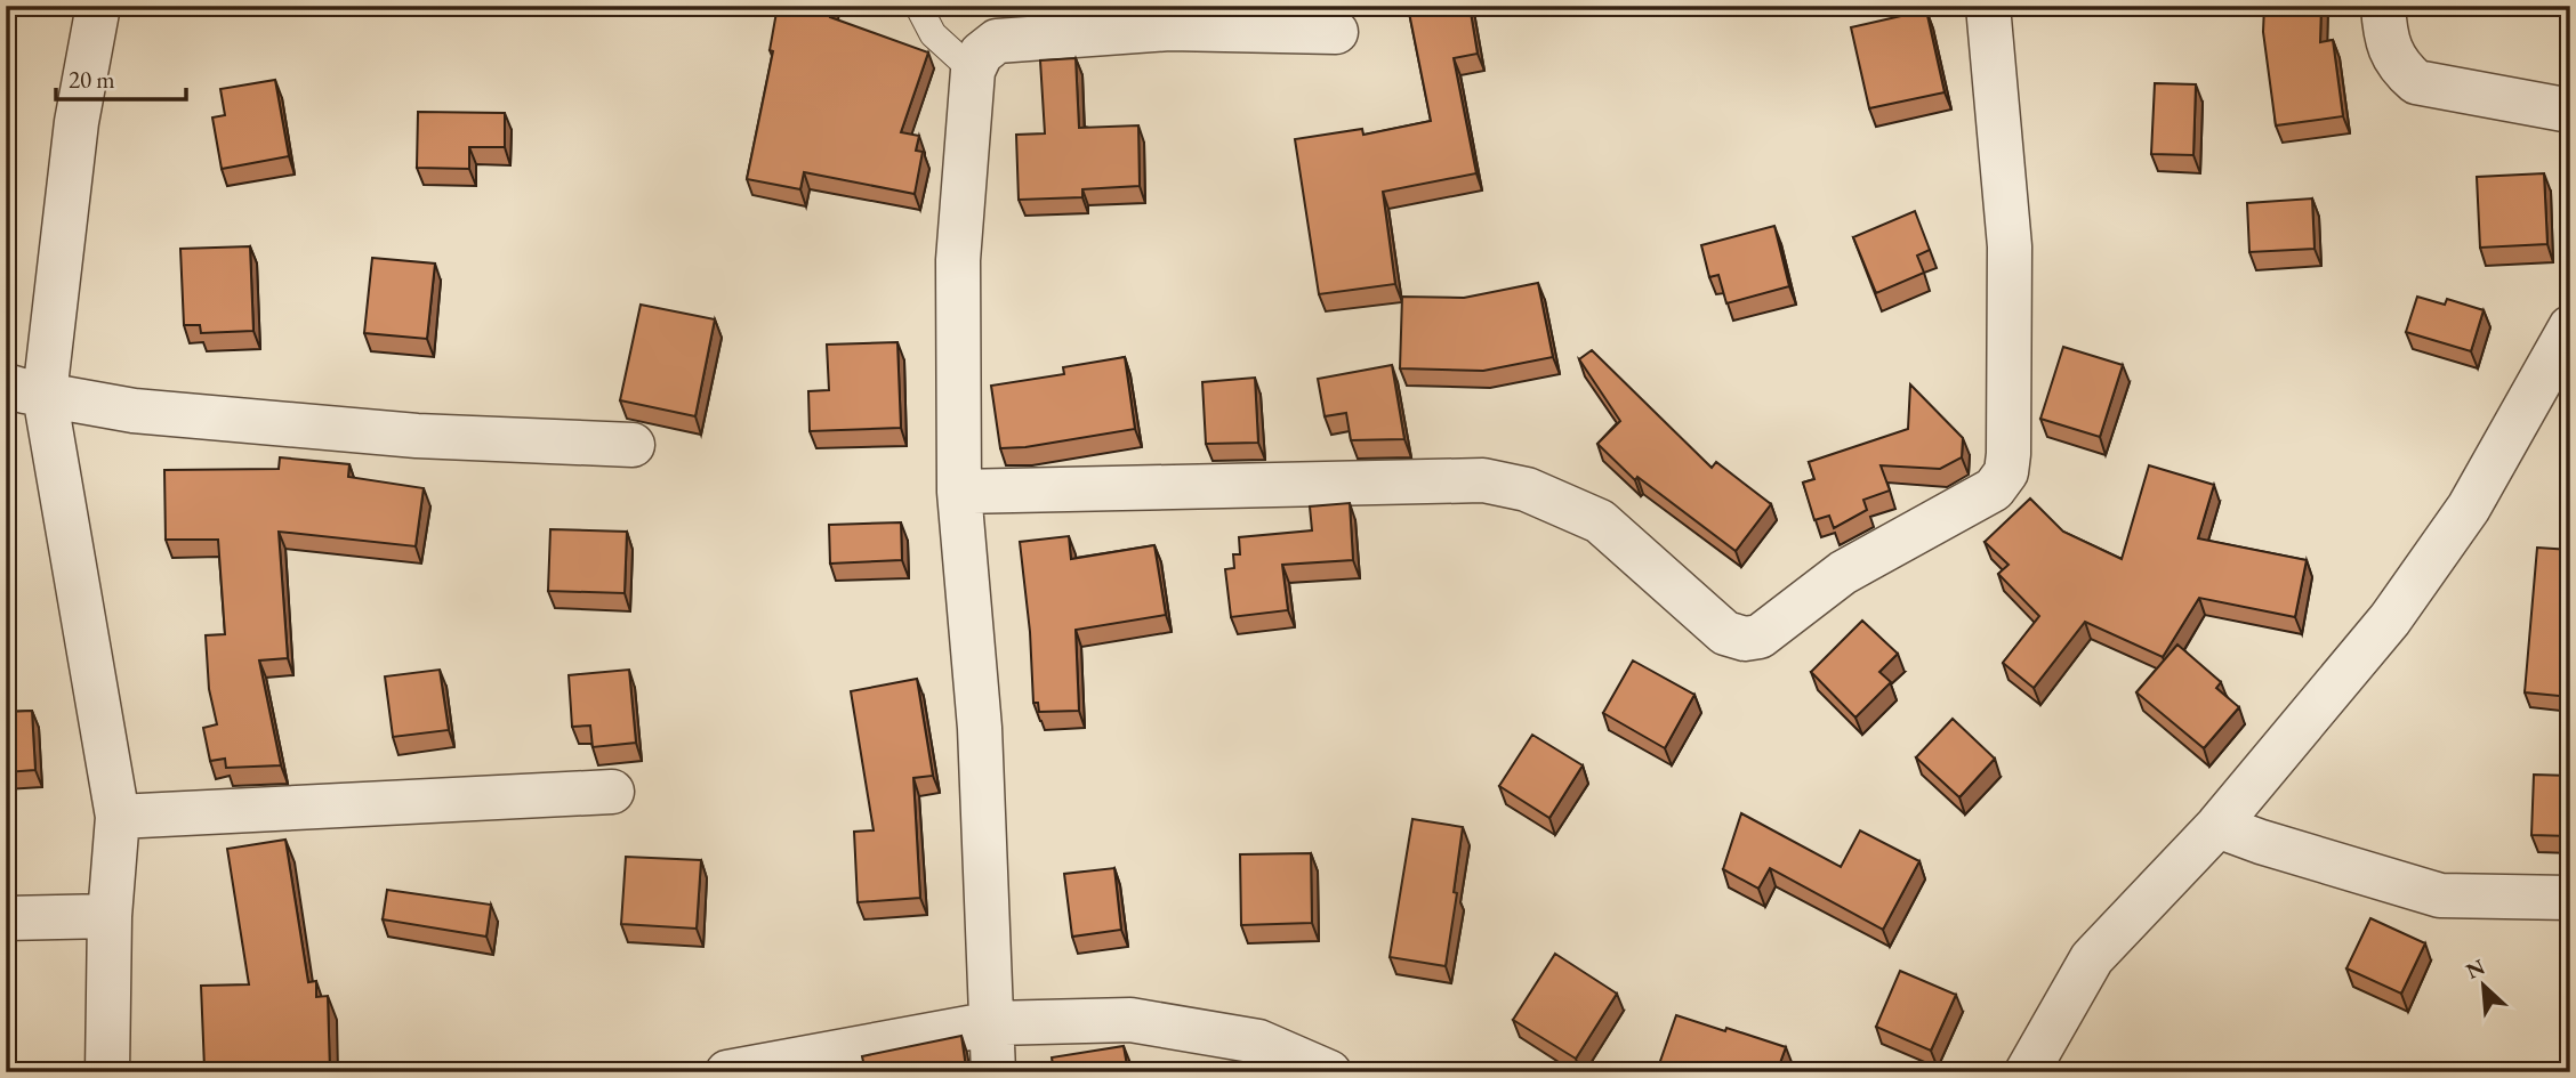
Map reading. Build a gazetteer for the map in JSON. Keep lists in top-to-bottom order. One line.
{"scale_bar":"20 m","north":"top left"}
